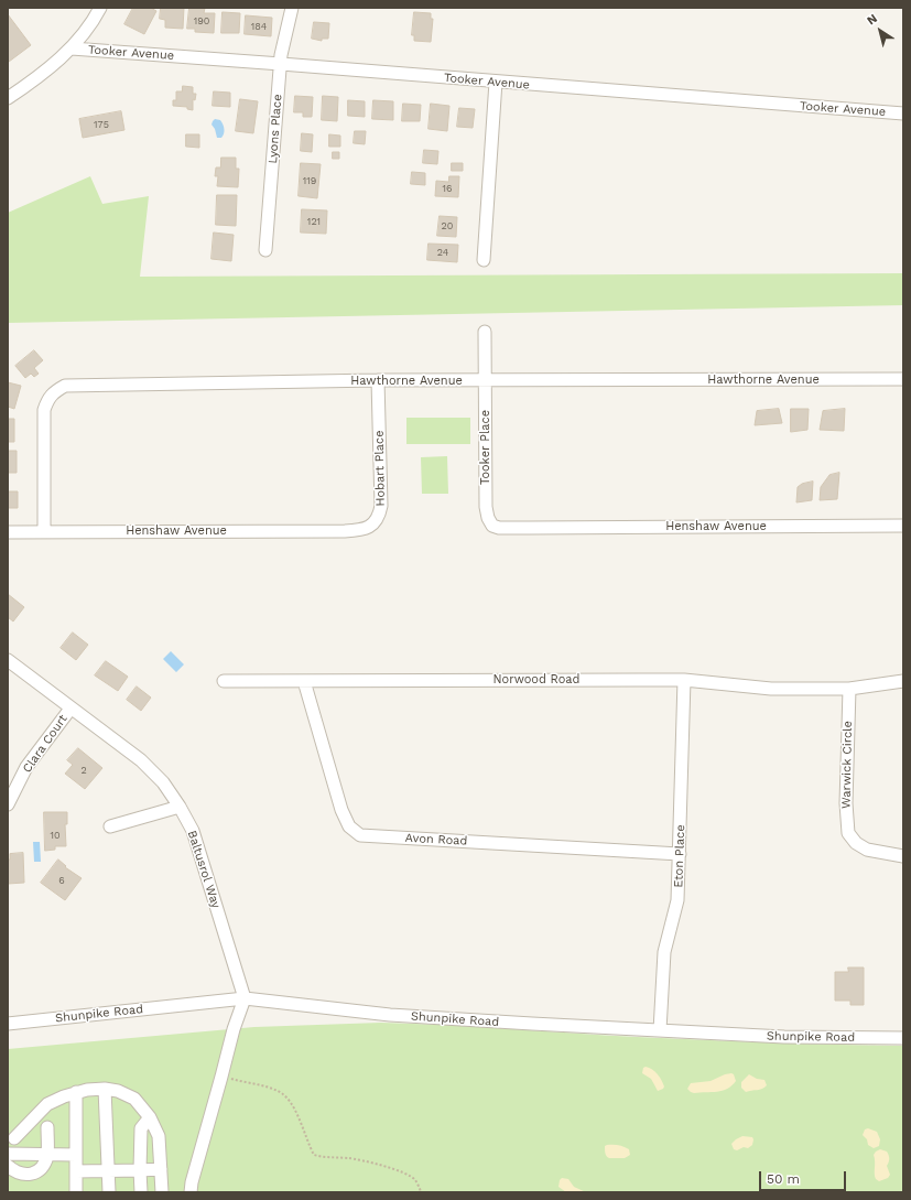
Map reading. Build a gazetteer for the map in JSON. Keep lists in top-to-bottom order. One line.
{"streets":{"street":["Tooker Avenue","Lyons Place","Hawthorne Avenue","Tooker Place","Hobart Place","Henshaw Avenue","Norwood Road","Clara Court","Warwick Circle","Avon Road","Eton Place","Baltusrol Way","Shunpike Road"]},"crossings":[["Tooker Avenue","Lyons Place"],["Hawthorne Avenue","Tooker Place"],["Hawthorne Avenue","Hobart Place"],["Hawthorne Avenue","Henshaw Avenue"],["Tooker Place","Henshaw Avenue"],["Hobart Place","Henshaw Avenue"],["Norwood Road","Warwick Circle"],["Norwood Road","Avon Road"],["Norwood Road","Eton Place"],["Clara Court","Baltusrol Way"],["Avon Road","Eton Place"],["Eton Place","Shunpike Road"],["Baltusrol Way","Shunpike Road"]],"house_numbers":["190","184","175","119","16","121","20","24","2","10","6"],"scale_bar":"50 m","north":"top left"}
